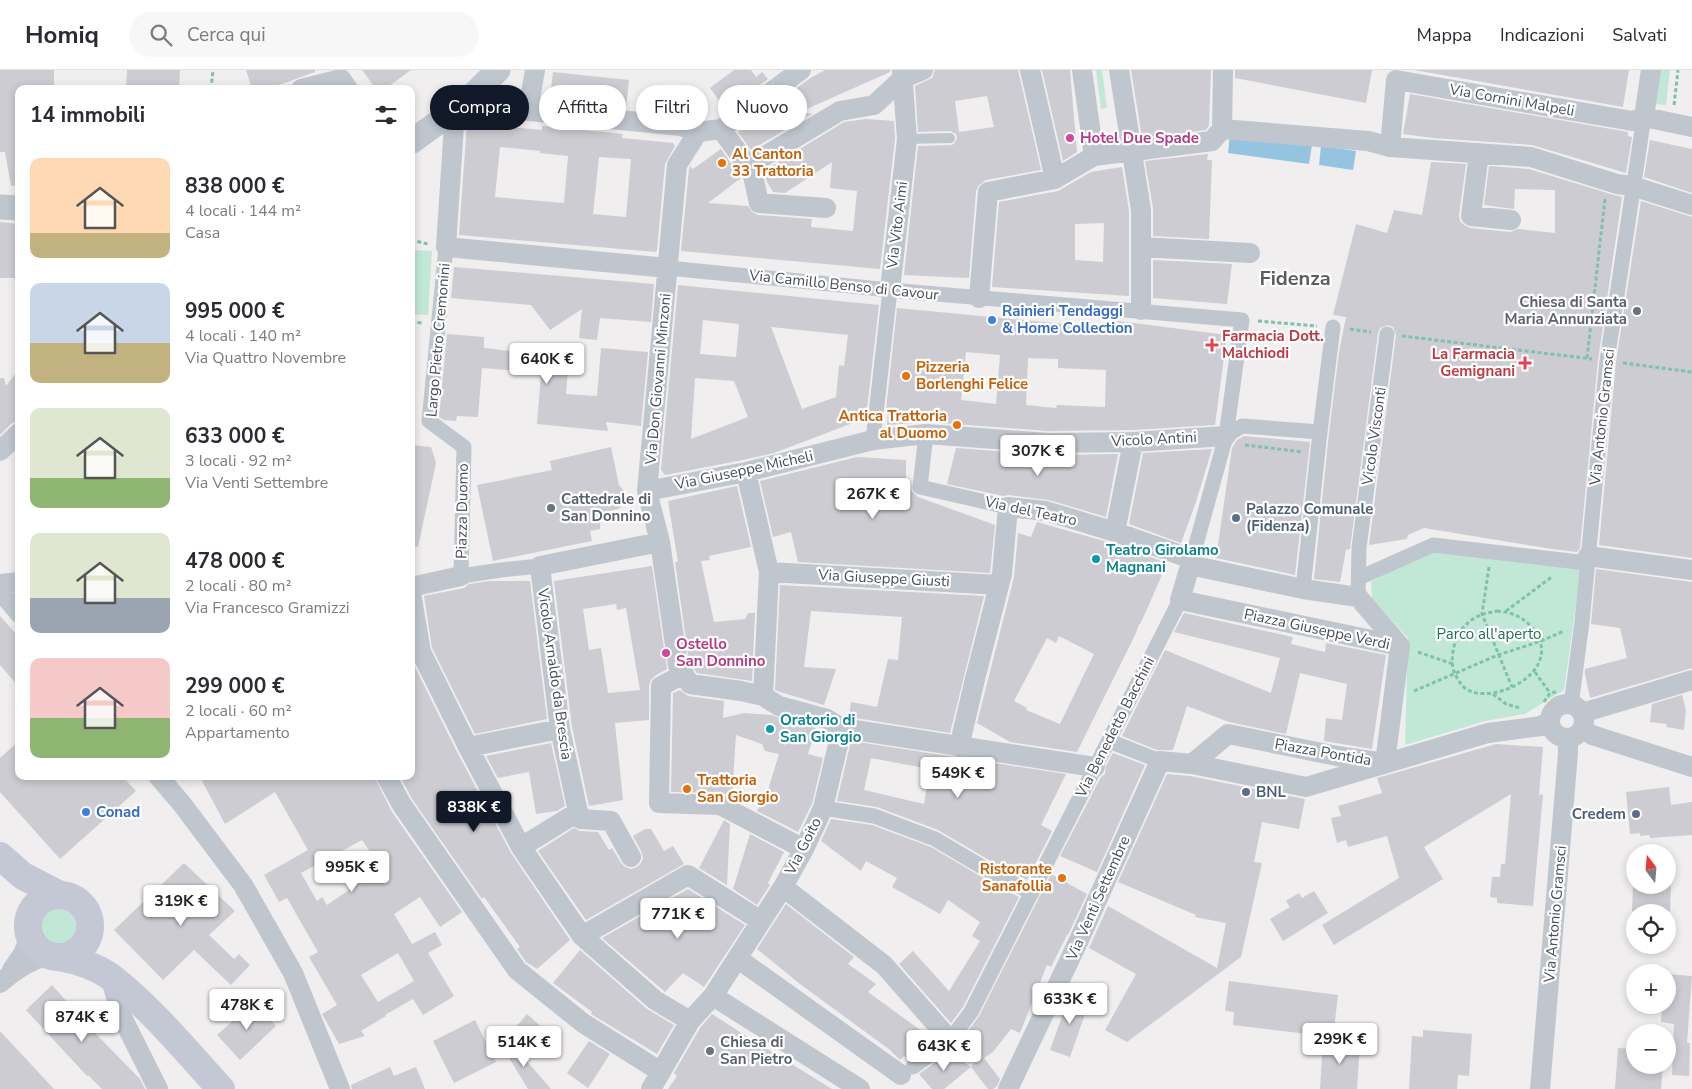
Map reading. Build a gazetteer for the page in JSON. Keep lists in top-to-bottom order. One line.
{"streets":{"street":["Via Cornini Malpeli","Via Vito Aimi","Via Camillo Benso di Cavour","Largo Pietro Cremonini","Via Don Giovanni Minzoni","Via Antonio Gramsci","Vicolo Visconti","Vicolo Antini","Via Giuseppe Micheli","Piazza Duomo","Via del Teatro","Via Giuseppe Giusti","Piazza Giuseppe Verdi","Vicolo Arnaldo da Brescia","Via Benedetto Bacchini","Piazza Pontida","Via Goito","Via Venti Settembre"]},"crossings":[["Via Cornini Malpeli","Via Antonio Gramsci"],["Via Vito Aimi","Via Camillo Benso di Cavour"],["Via Vito Aimi","Vicolo Antini"],["Via Vito Aimi","Via Giuseppe Micheli"],["Via Camillo Benso di Cavour","Largo Pietro Cremonini"],["Via Camillo Benso di Cavour","Via Don Giovanni Minzoni"],["Via Camillo Benso di Cavour","Via Benedetto Bacchini"],["Largo Pietro Cremonini","Piazza Duomo"],["Via Don Giovanni Minzoni","Via Giuseppe Micheli"],["Vicolo Visconti","Piazza Giuseppe Verdi"],["Vicolo Antini","Via Giuseppe Micheli"],["Vicolo Antini","Via del Teatro"],["Vicolo Antini","Via Benedetto Bacchini"],["Piazza Duomo","Vicolo Arnaldo da Brescia"],["Via del Teatro","Via Benedetto Bacchini"],["Piazza Giuseppe Verdi","Via Benedetto Bacchini"],["Piazza Pontida","Via Venti Settembre"]],"districts":["Fidenza"],"parks":["Parco all'aperto"],"places":{"other":["Hotel Due Spade","Al Canton 33 Trattoria","Chiesa di Santa Maria Annunziata","Rainieri Tendaggi & Home Collection","Pizzeria Borlenghi Felice","Antica Trattoria al Duomo","Cattedrale di San Donnino","Palazzo Comunale (Fidenza)","Teatro Girolamo Magnani","Ostello San Donnino","Oratorio di San Giorgio","Trattoria San Giorgio","BNL","Conad","Credem","Ristorante Sanafollia","Chiesa di San Pietro"],"health":["Farmacia Dott. Malchiodi","La Farmacia Gemignani"]},"north":"top","page":{"header":"Homiq","search":"Cerca qui","nav":["Mappa","Indicazioni","Salvati"],"chip":["Compra","Affitta","Filtri","Nuovo"],"heading":"14 immobili","list":[{"name":"838 000 €","note":"4 locali · 144 m² · Casa"},{"name":"995 000 €","note":"4 locali · 140 m² · Via Quattro Novembre"},{"name":"633 000 €","note":"3 locali · 92 m² · Via Venti Settembre"},{"name":"478 000 €","note":"2 locali · 80 m² · Via Francesco Gramizzi"},{"name":"299 000 €","note":"2 locali · 60 m² · Appartamento"}],"price":["640K €","307K €","267K €","549K €","838K €","995K €","319K €","771K €","633K €","478K €","874K €","299K €","514K €","643K €"],"map_buttons":["+","−"]}}
